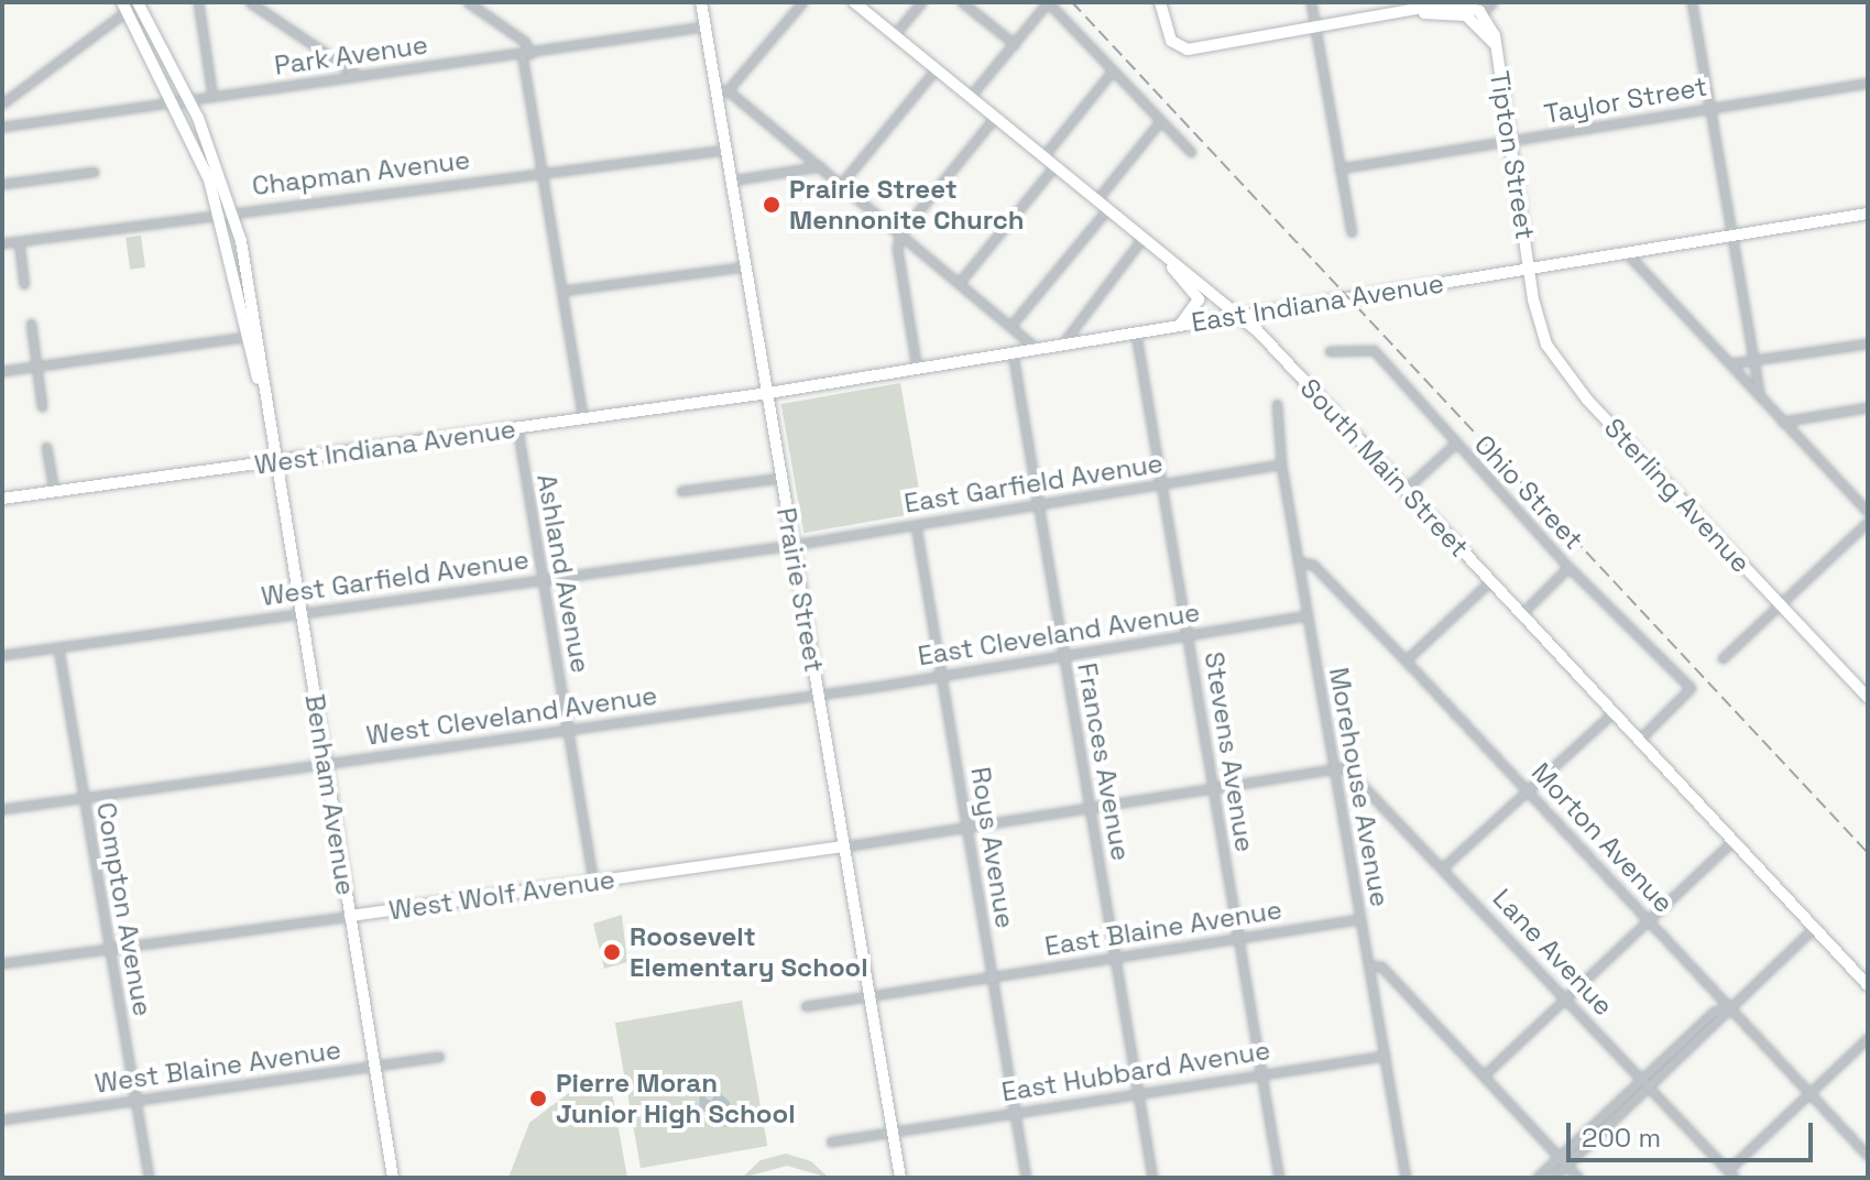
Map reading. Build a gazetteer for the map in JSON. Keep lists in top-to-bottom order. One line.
{"streets":{"main road":["Tipton Street","East Indiana Avenue","West Indiana Avenue","South Main Street","Sterling Avenue","Prairie Street","Benham Avenue","West Wolf Avenue"],"street":["Park Avenue","Taylor Street","Chapman Avenue","East Garfield Avenue","Ohio Street","Ashland Avenue","West Garfield Avenue","East Cleveland Avenue","West Cleveland Avenue","Stevens Avenue","Frances Avenue","Morehouse Avenue","Morton Avenue","Roys Avenue","Compton Avenue","East Blaine Avenue","Lane Avenue","West Blaine Avenue","East Hubbard Avenue"]},"crossings":[["Park Avenue","Prairie Street"],["Park Avenue","Benham Avenue"],["Taylor Street","Tipton Street"],["Tipton Street","East Indiana Avenue"],["Tipton Street","Sterling Avenue"],["Chapman Avenue","Prairie Street"],["Chapman Avenue","Benham Avenue"],["East Indiana Avenue","West Indiana Avenue"],["East Indiana Avenue","South Main Street"],["East Indiana Avenue","Sterling Avenue"],["East Indiana Avenue","Prairie Street"],["East Indiana Avenue","Stevens Avenue"],["East Indiana Avenue","Frances Avenue"],["West Indiana Avenue","Ashland Avenue"],["West Indiana Avenue","Prairie Street"],["West Indiana Avenue","Benham Avenue"],["South Main Street","Ohio Street"],["East Garfield Avenue","West Garfield Avenue"],["East Garfield Avenue","Prairie Street"],["East Garfield Avenue","Stevens Avenue"],["East Garfield Avenue","Frances Avenue"],["East Garfield Avenue","Morehouse Avenue"],["East Garfield Avenue","Roys Avenue"],["Ashland Avenue","West Garfield Avenue"],["Ashland Avenue","West Cleveland Avenue"],["Ashland Avenue","West Wolf Avenue"],["West Garfield Avenue","Prairie Street"],["West Garfield Avenue","Benham Avenue"],["West Garfield Avenue","Compton Avenue"],["Prairie Street","East Cleveland Avenue"],["Prairie Street","West Cleveland Avenue"],["Prairie Street","West Wolf Avenue"],["Prairie Street","East Blaine Avenue"],["Prairie Street","East Hubbard Avenue"],["East Cleveland Avenue","West Cleveland Avenue"],["East Cleveland Avenue","Stevens Avenue"],["East Cleveland Avenue","Frances Avenue"],["East Cleveland Avenue","Morehouse Avenue"],["East Cleveland Avenue","Roys Avenue"],["West Cleveland Avenue","Benham Avenue"],["West Cleveland Avenue","Compton Avenue"],["Stevens Avenue","East Blaine Avenue"],["Stevens Avenue","East Hubbard Avenue"],["Frances Avenue","East Blaine Avenue"],["Frances Avenue","East Hubbard Avenue"],["Morehouse Avenue","Morton Avenue"],["Morehouse Avenue","East Blaine Avenue"],["Morehouse Avenue","Lane Avenue"],["Morehouse Avenue","East Hubbard Avenue"],["Benham Avenue","West Wolf Avenue"],["Benham Avenue","West Blaine Avenue"],["Roys Avenue","East Blaine Avenue"],["Roys Avenue","East Hubbard Avenue"],["West Wolf Avenue","Compton Avenue"],["Compton Avenue","West Blaine Avenue"]],"places":["Prairie Street Mennonite Church","Roosevelt Elementary School","Pierre Moran Junior High School"],"scale_bar":"200 m"}
